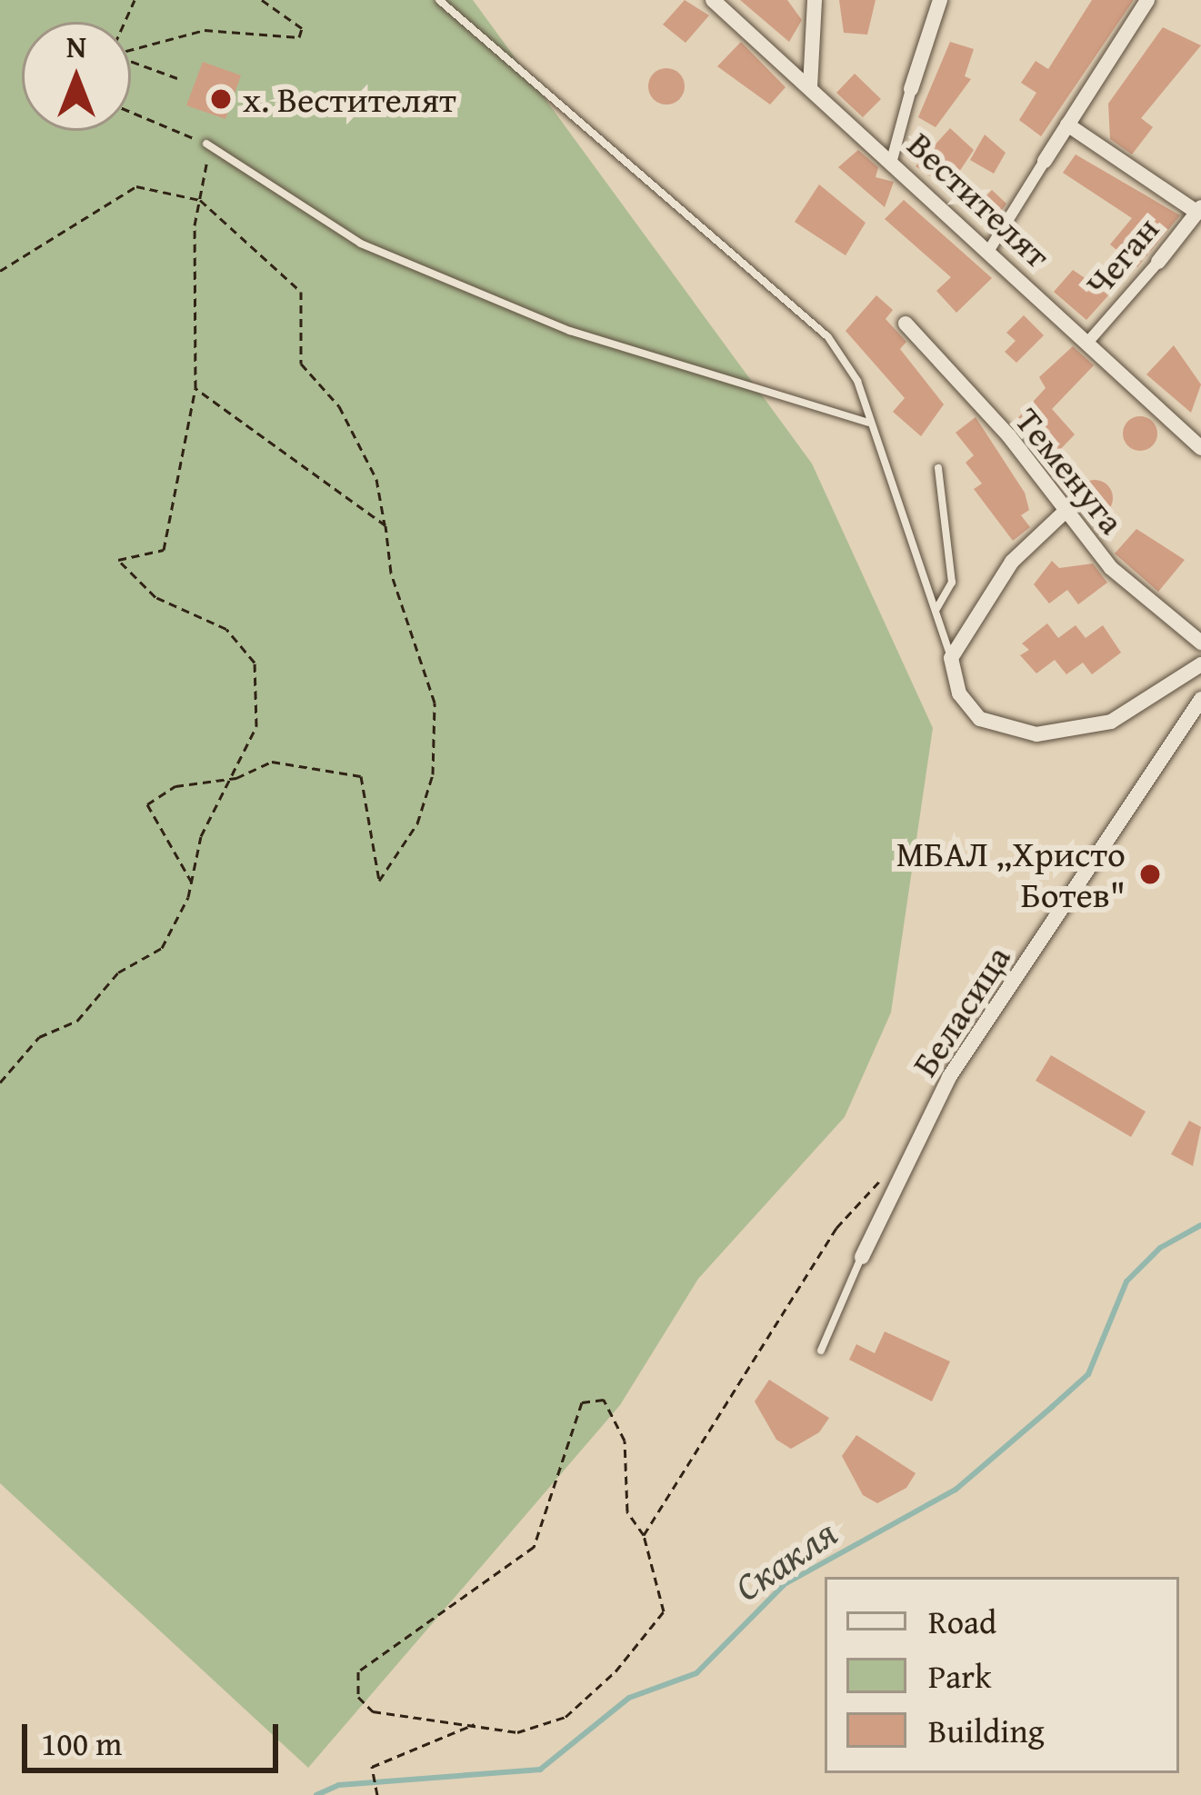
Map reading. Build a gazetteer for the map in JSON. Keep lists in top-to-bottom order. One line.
{"streets":{"street":["Вестителят","Чеган","Теменуга","Беласица"]},"crossings":[["Вестителят","Чеган"]],"water":["Скакля"],"places":["х. Вестителят","МБАЛ „Христо Ботев\""],"legend":["Road","Park","Building"],"scale_bar":"100 m","north":"top"}
